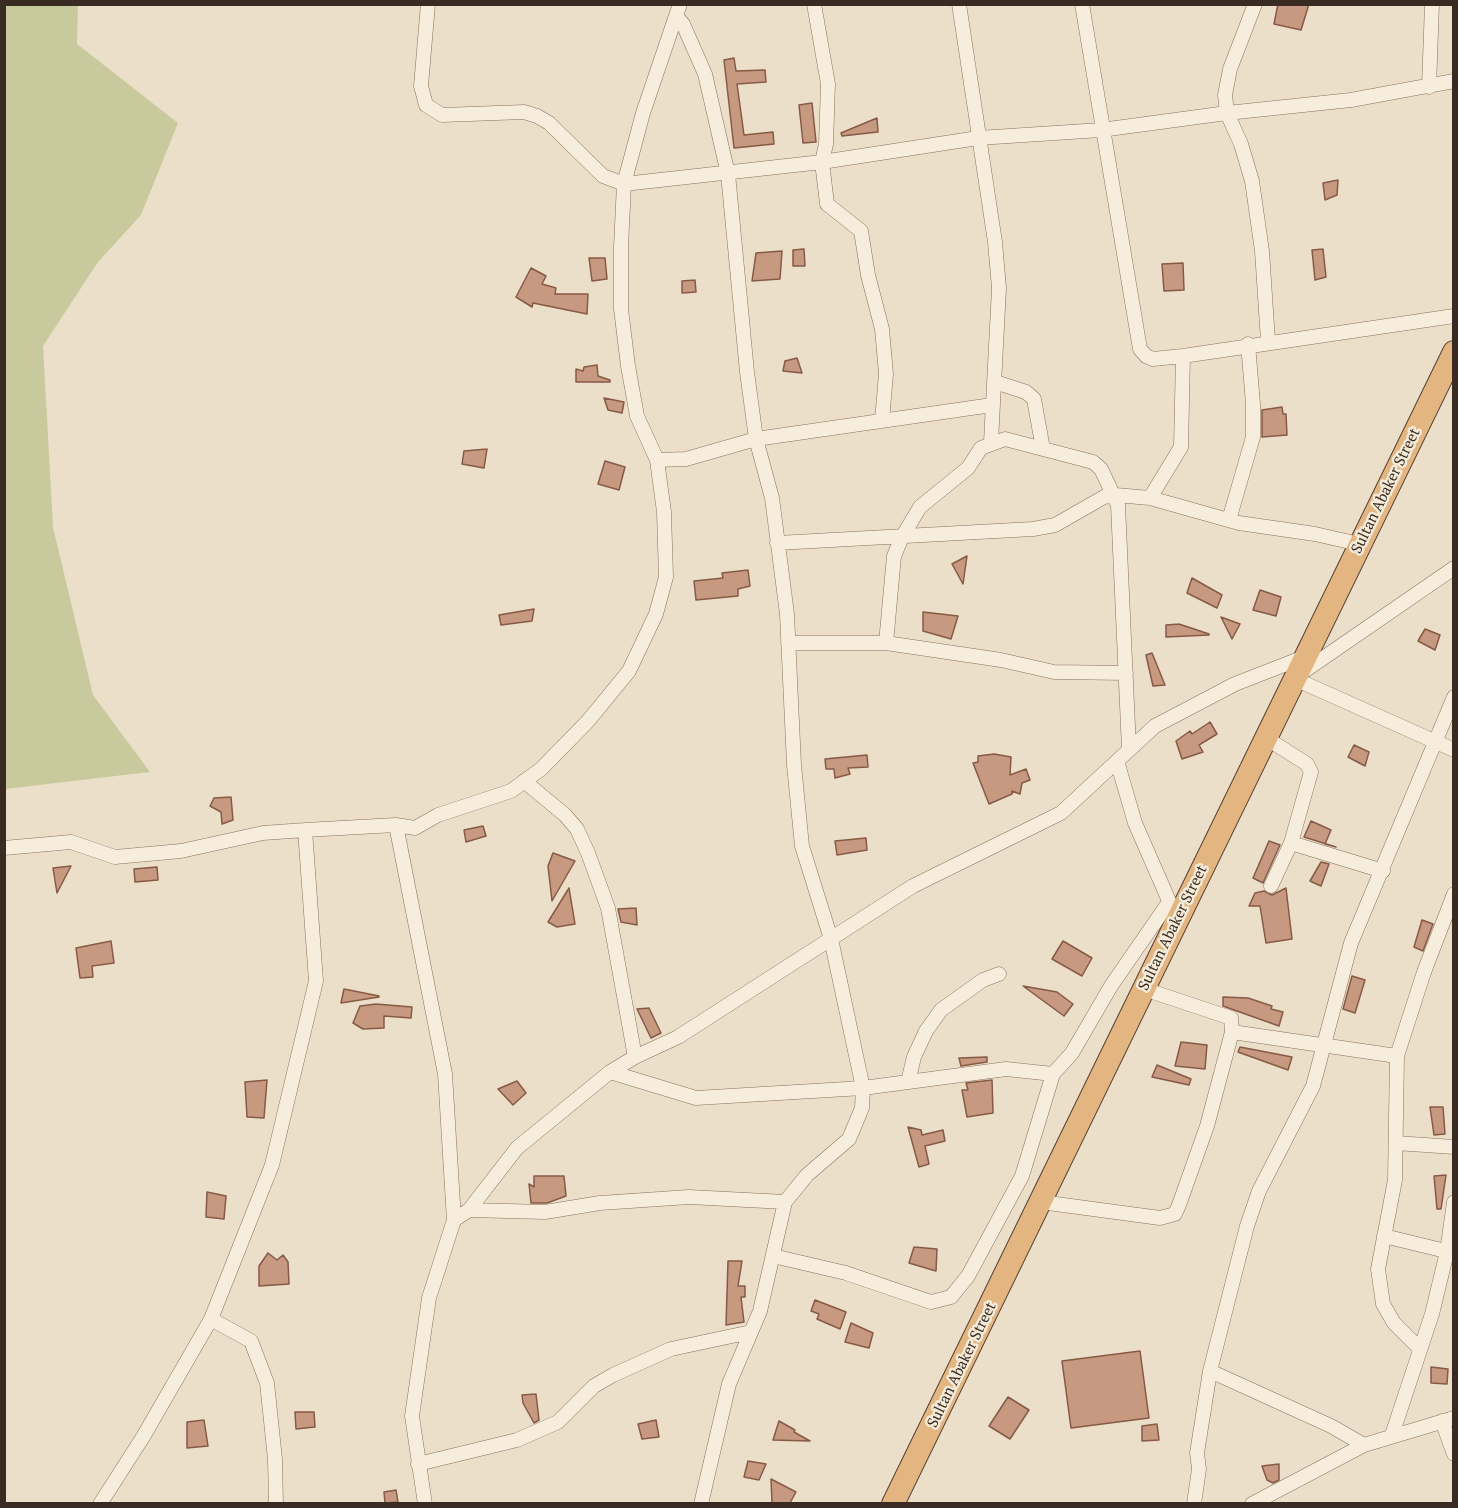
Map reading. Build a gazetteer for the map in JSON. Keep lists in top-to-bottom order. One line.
{"streets":{"highway":["Sultan Abaker Street"]}}
